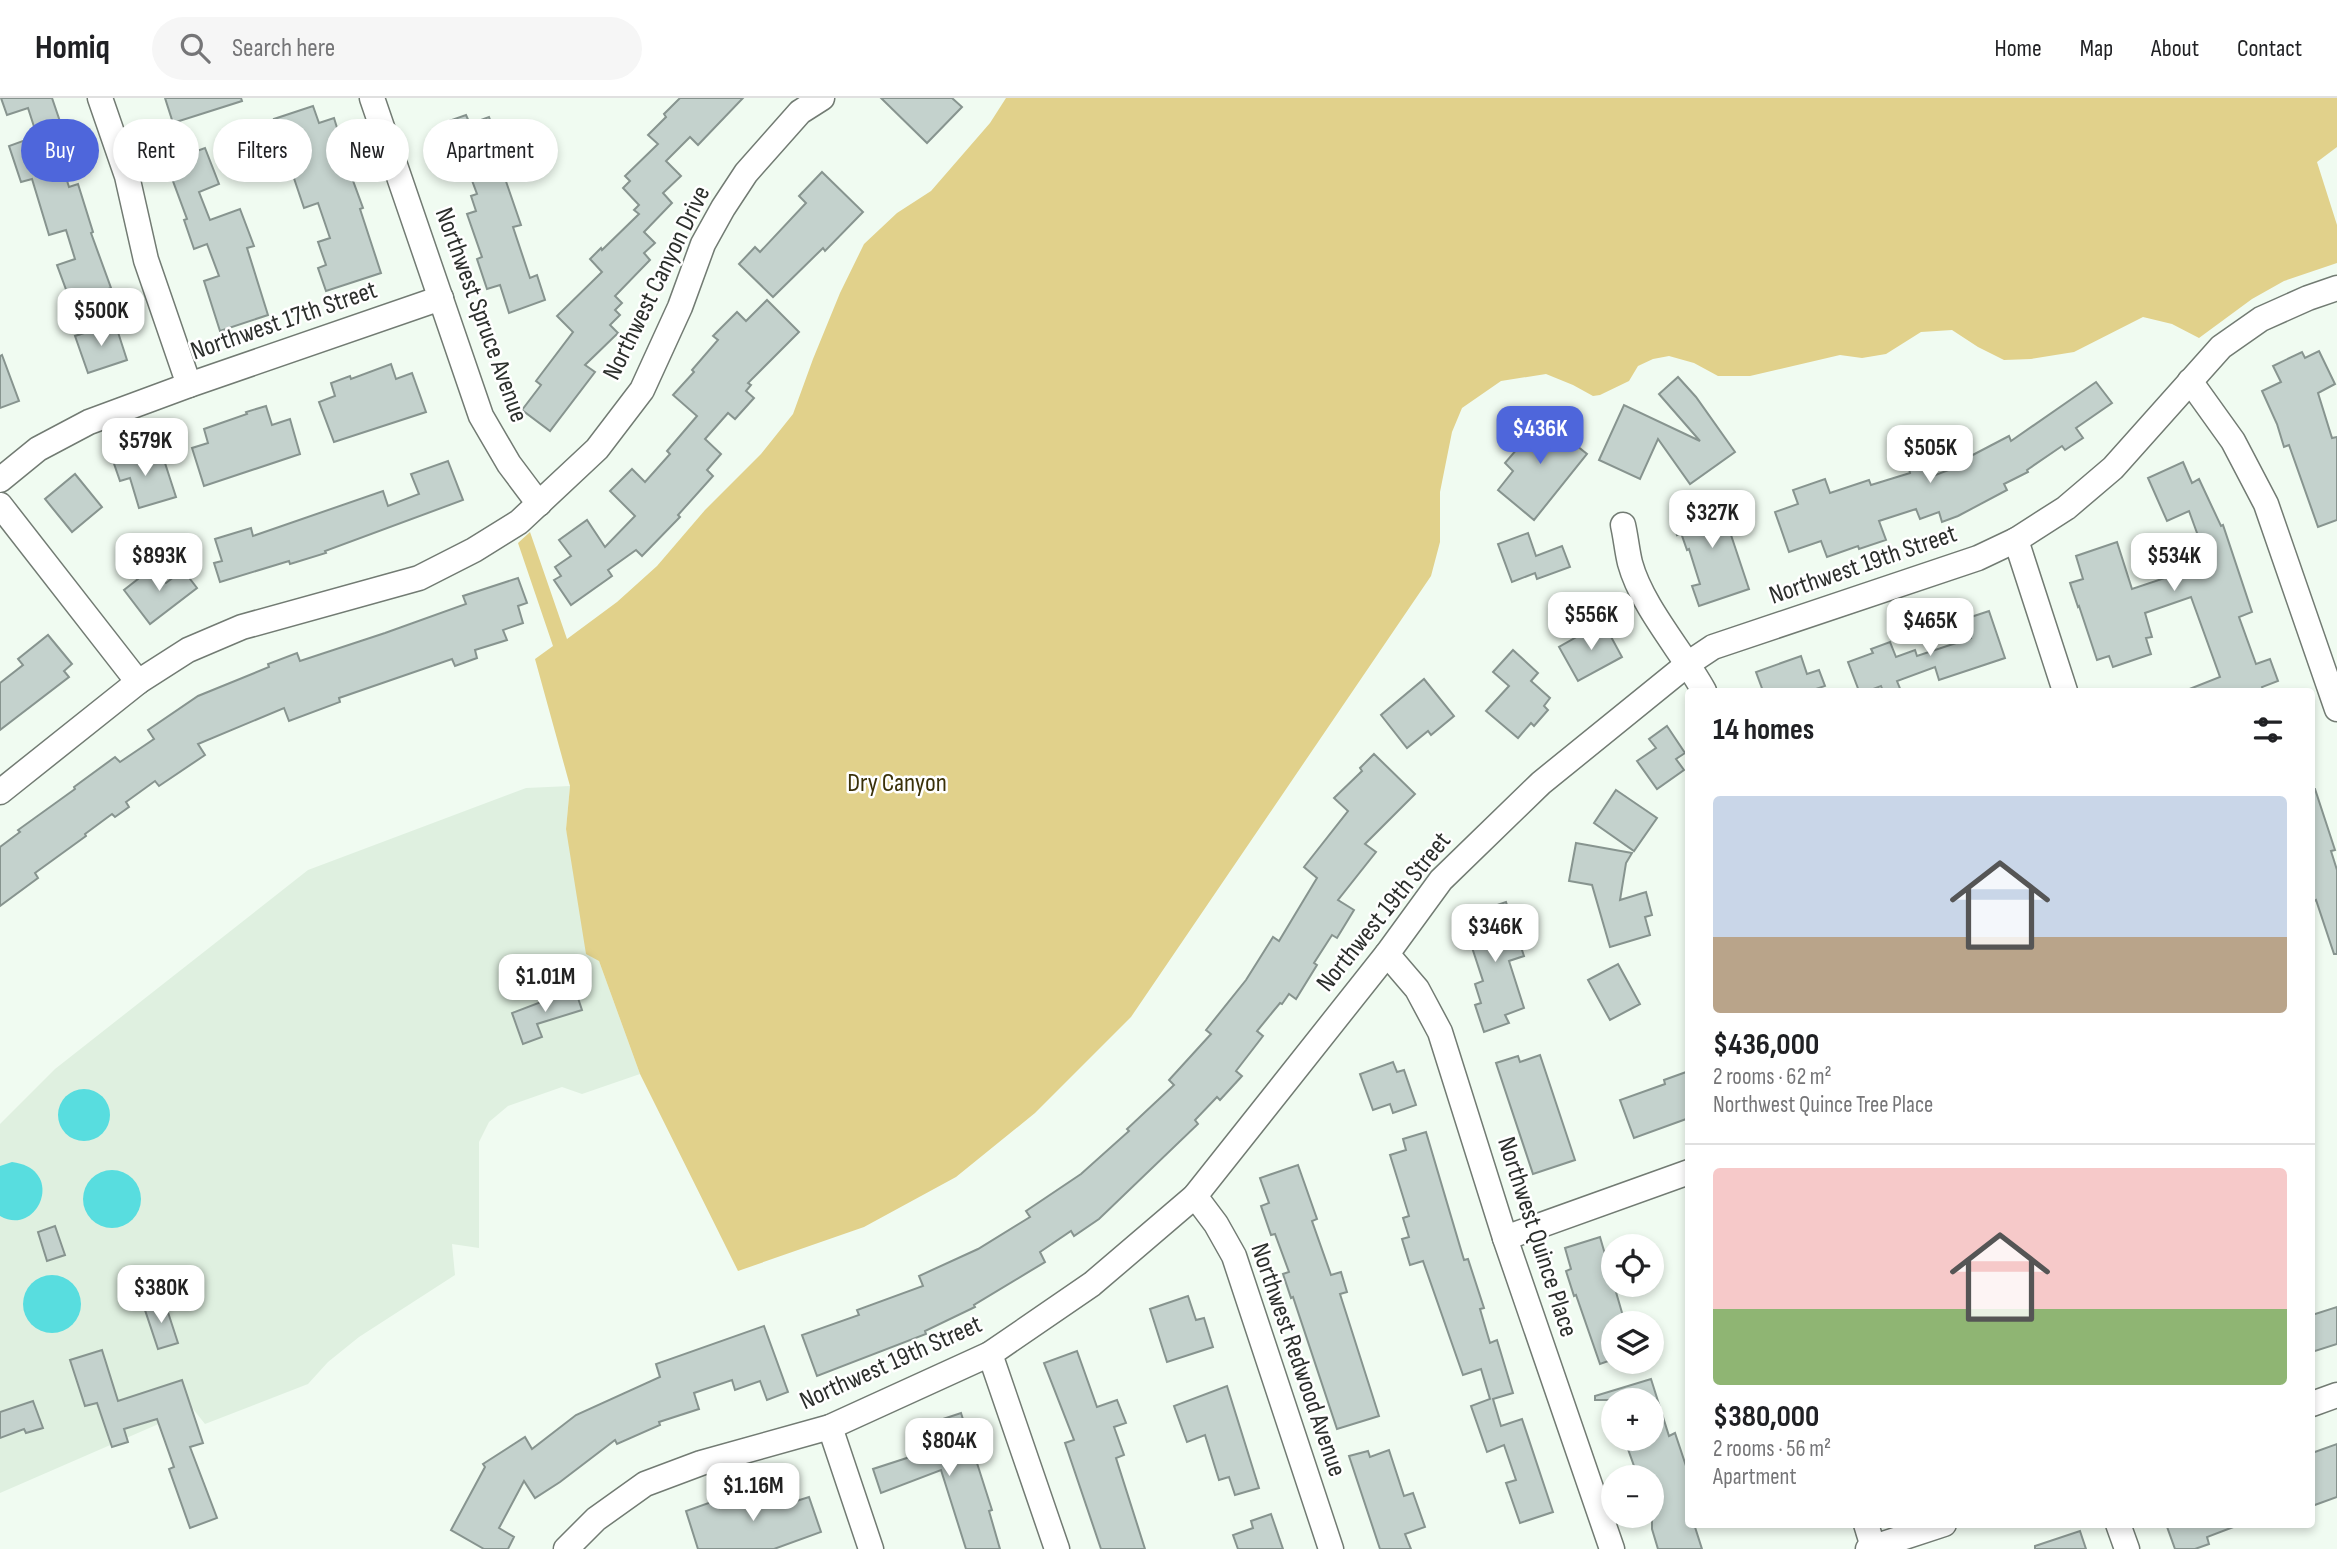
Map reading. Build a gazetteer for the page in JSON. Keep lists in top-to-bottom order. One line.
{"streets":{"street":["Northwest Canyon Drive","Northwest Spruce Avenue","Northwest 17th Street","Northwest 19th Street","Northwest Quince Place","Northwest Redwood Avenue"]},"crossings":[["Northwest Canyon Drive","Northwest Spruce Avenue"],["Northwest Spruce Avenue","Northwest 17th Street"],["Northwest 19th Street","Northwest Quince Place"],["Northwest 19th Street","Northwest Redwood Avenue"]],"parks":["Dry Canyon"],"page":{"header":"Homiq","search":"Search here","nav":["Home","Map","About","Contact"],"chip":["Buy","Rent","Filters","New","Apartment"],"price":["$500K","$436K","$579K","$505K","$327K","$893K","$534K","$556K","$465K","$346K","$1.01M","$380K","$804K","$1.16M"],"heading":"14 homes","list":[{"name":"$436,000","note":"2 rooms · 62 m² · Northwest Quince Tree Place"},{"name":"$380,000","note":"2 rooms · 56 m² · Apartment"}],"map_buttons":["+","−"]}}
